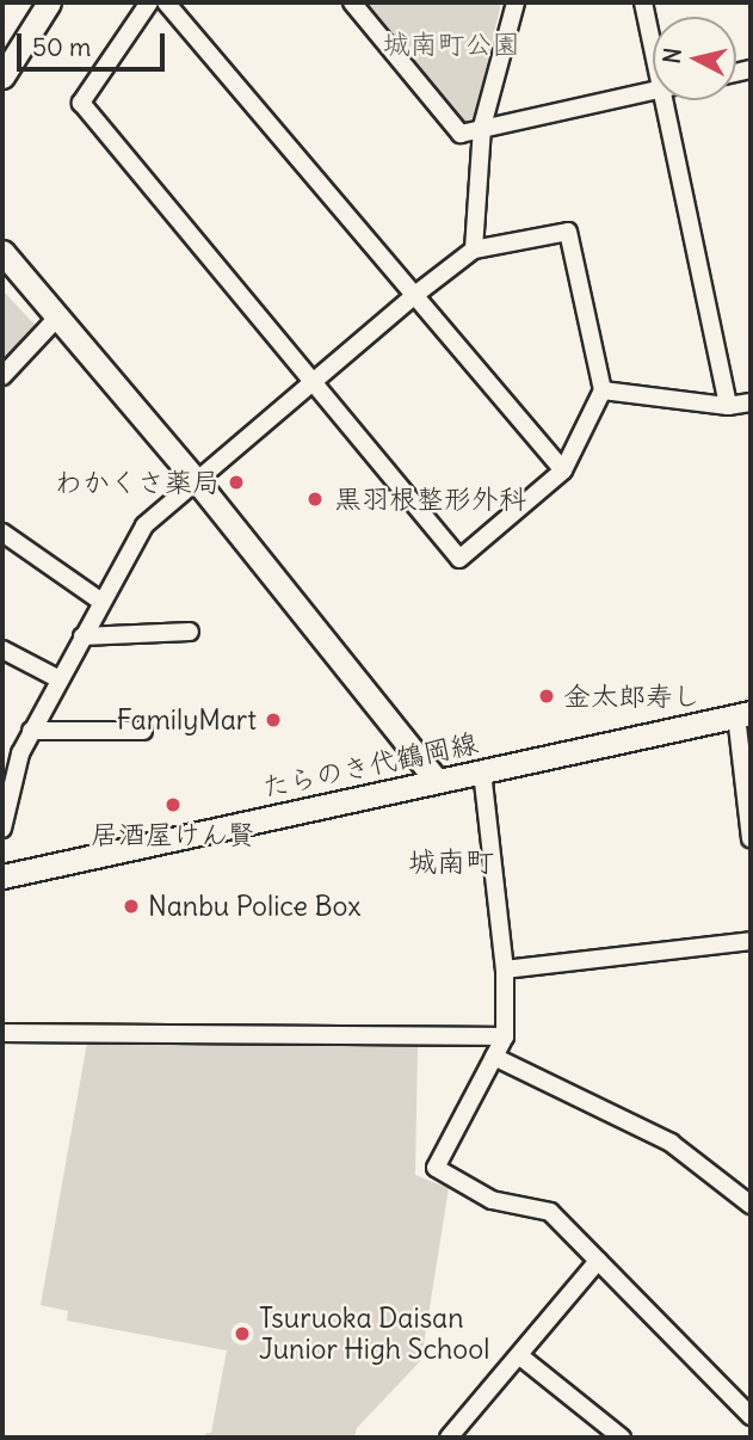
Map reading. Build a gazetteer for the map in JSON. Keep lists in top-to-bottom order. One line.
{"streets":{"street":["たらのき代鶴岡線"]},"districts":["城南町"],"parks":["城南町公園"],"places":["わかくさ薬局","黒羽根整形外科","金太郎寿し","FamilyMart","居酒屋けん賢","Nanbu Police Box","Tsuruoka Daisan Junior High School"],"scale_bar":"50 m","north":"left"}
